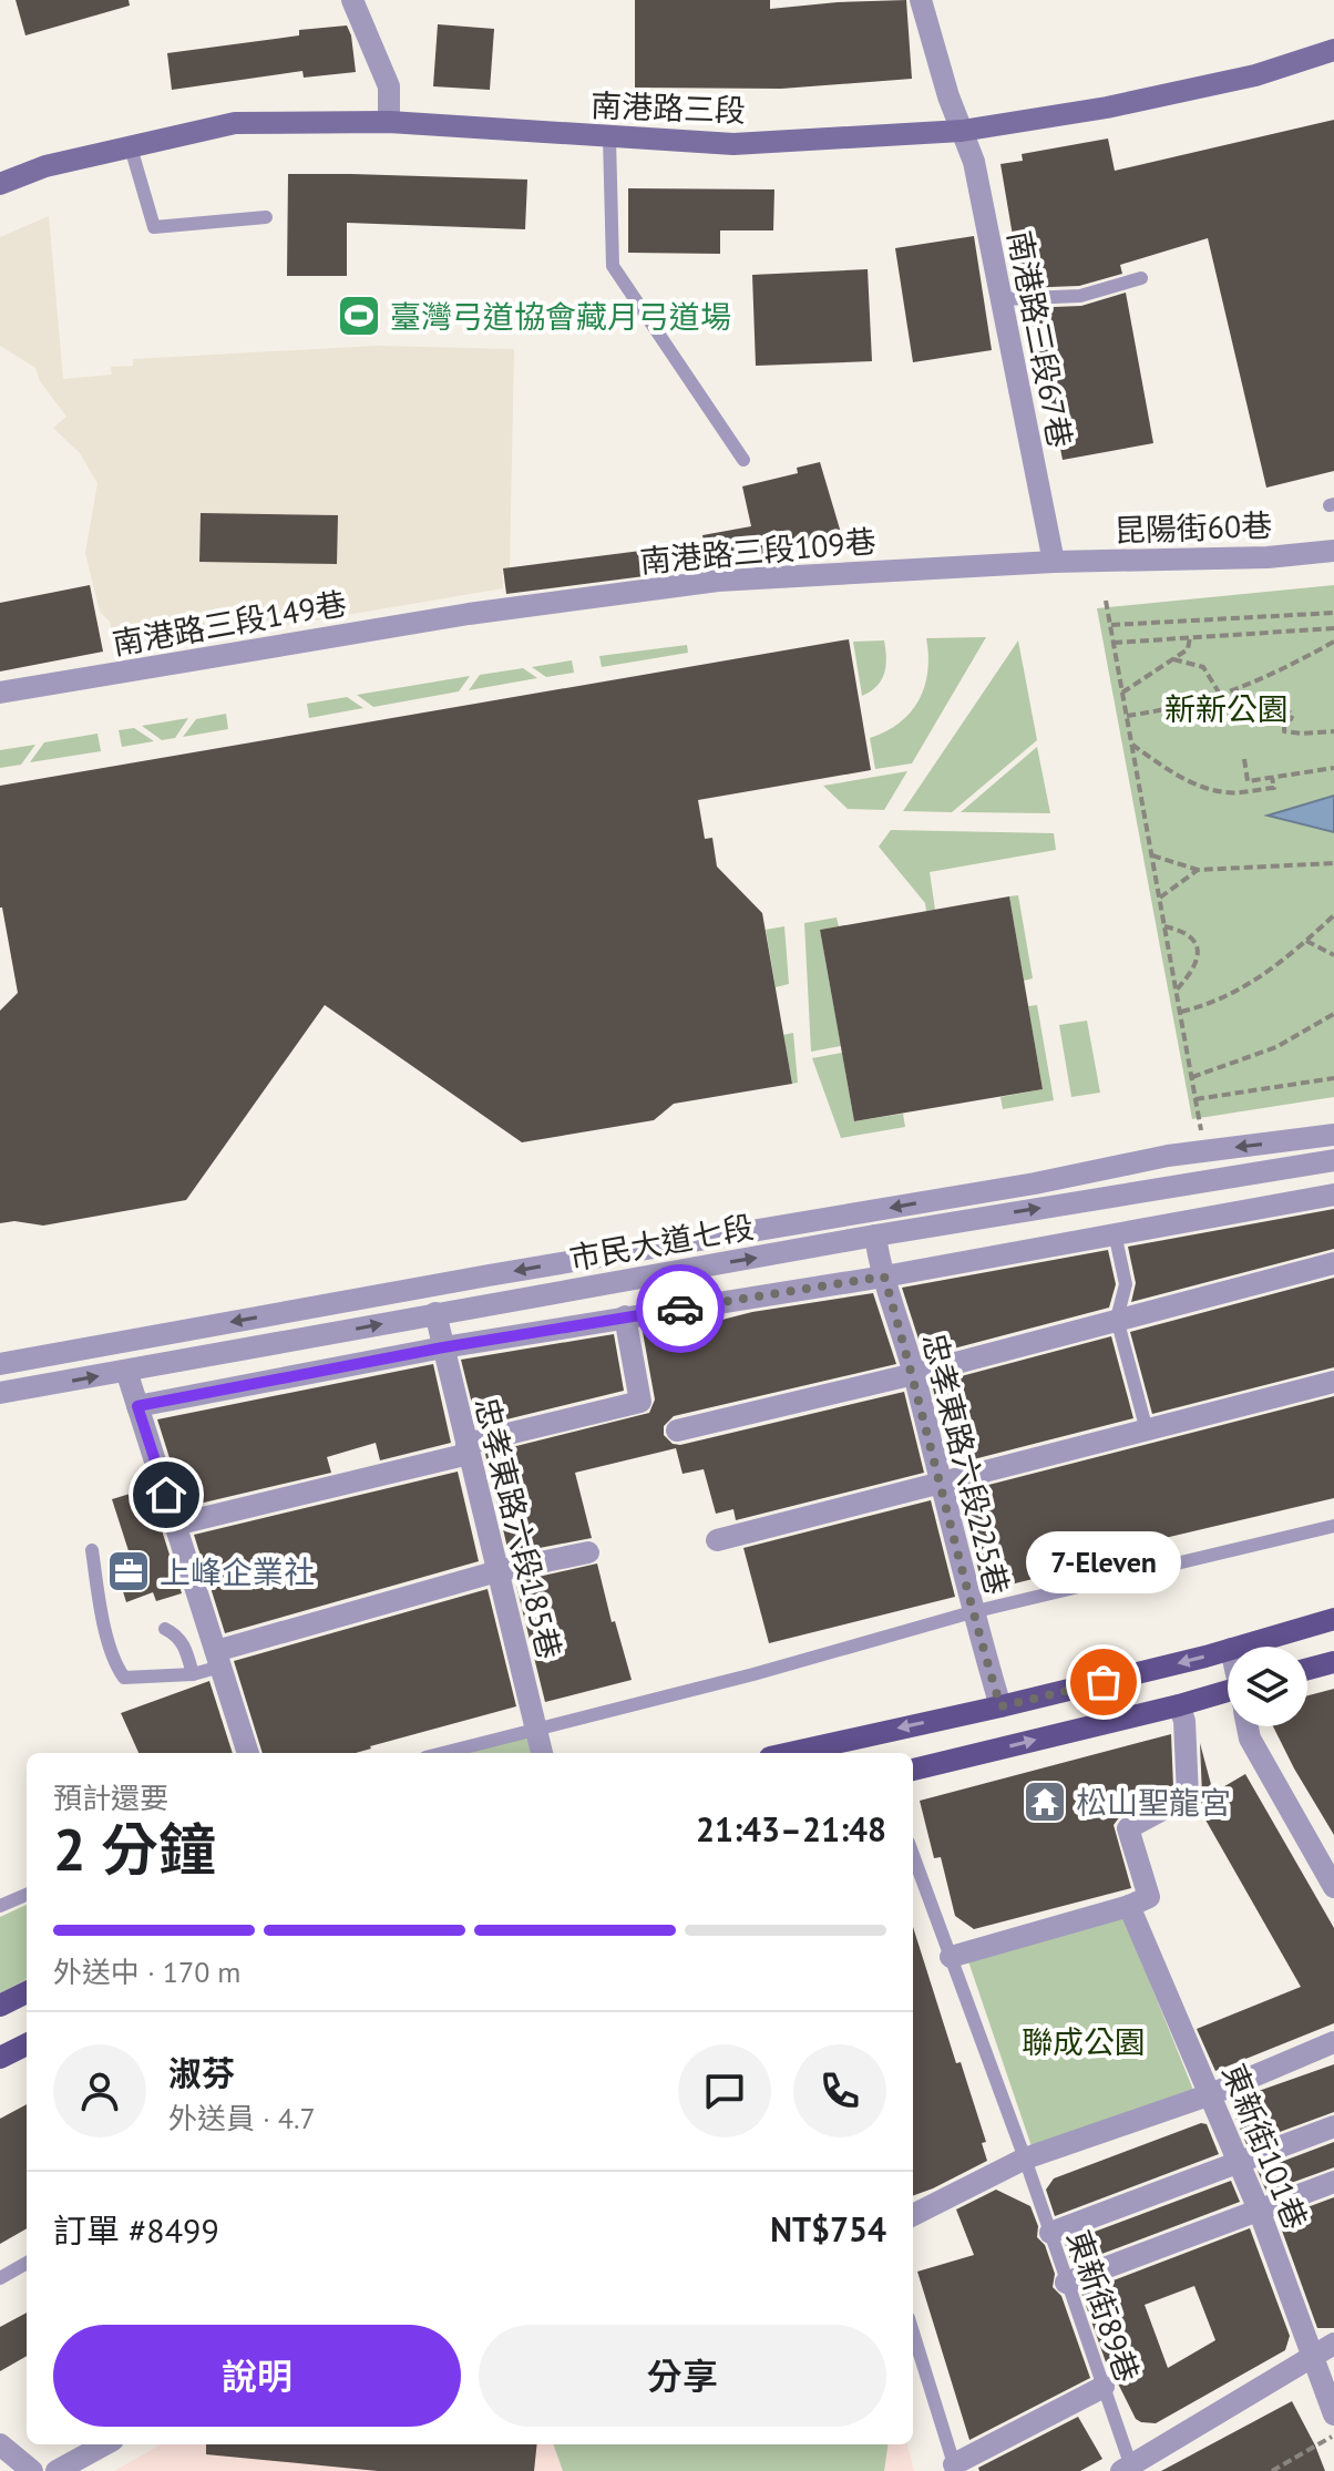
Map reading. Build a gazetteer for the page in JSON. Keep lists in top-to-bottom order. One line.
{"streets":{"main road":["南港路三段"],"street":["南港路三段67巷","昆陽街60巷","南港路三段109巷","南港路三段149巷","市民大道七段","忠孝東路六段225巷","忠孝東路六段185巷","東新街101巷"],"lane":["東新街89巷"]},"crossings":[["南港路三段","南港路三段67巷"],["南港路三段67巷","昆陽街60巷"],["南港路三段67巷","南港路三段109巷"],["昆陽街60巷","南港路三段109巷"],["南港路三段109巷","南港路三段149巷"],["市民大道七段","忠孝東路六段225巷"],["市民大道七段","忠孝東路六段185巷"]],"parks":["新新公園","聯成公園"],"places":{"sports":["臺灣弓道協會藏月弓道場"],"office":["上峰企業社"],"other":["7-Eleven"],"temple":["松山聖龍宮"]},"page":{"bubble":"7-Eleven","heading":["2 分鐘","預計還要","21:43–21:48"],"panel":["淑芬","外送員 · 4.7","訂單 #8499","NT$754"],"bar":"外送中 · 170 m","buttons":["說明","分享"]}}
